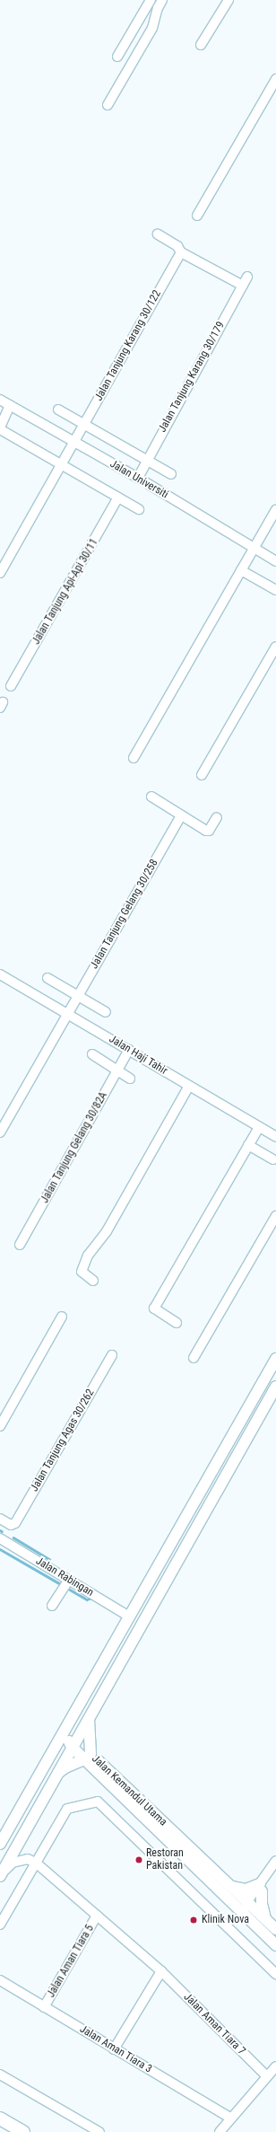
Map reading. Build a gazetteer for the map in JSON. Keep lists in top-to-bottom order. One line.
{"streets":{"street":["Jalan Tanjung Karang 30/122","Jalan Tanjung Karang 30/179","Jalan Universiti","Jalan Tanjung Api-Api 30/11","Jalan Tanjung Gelang 30/258","Jalan Haji Tahir","Jalan Tanjung Gelang 30/82A","Jalan Tanjung Agas 30/262","Jalan Rabingan","Jalan Kemandul Utama","Jalan Aman Tiara 5","Jalan Aman Tiara 7","Jalan Aman Tiara 3"]},"crossings":[["Jalan Tanjung Karang 30/122","Jalan Universiti"],["Jalan Tanjung Karang 30/179","Jalan Universiti"],["Jalan Tanjung Gelang 30/258","Jalan Haji Tahir"],["Jalan Haji Tahir","Jalan Tanjung Gelang 30/82A"],["Jalan Aman Tiara 5","Jalan Aman Tiara 7"],["Jalan Aman Tiara 5","Jalan Aman Tiara 3"]],"places":["Restoran Pakistan","Klinik Nova"]}
